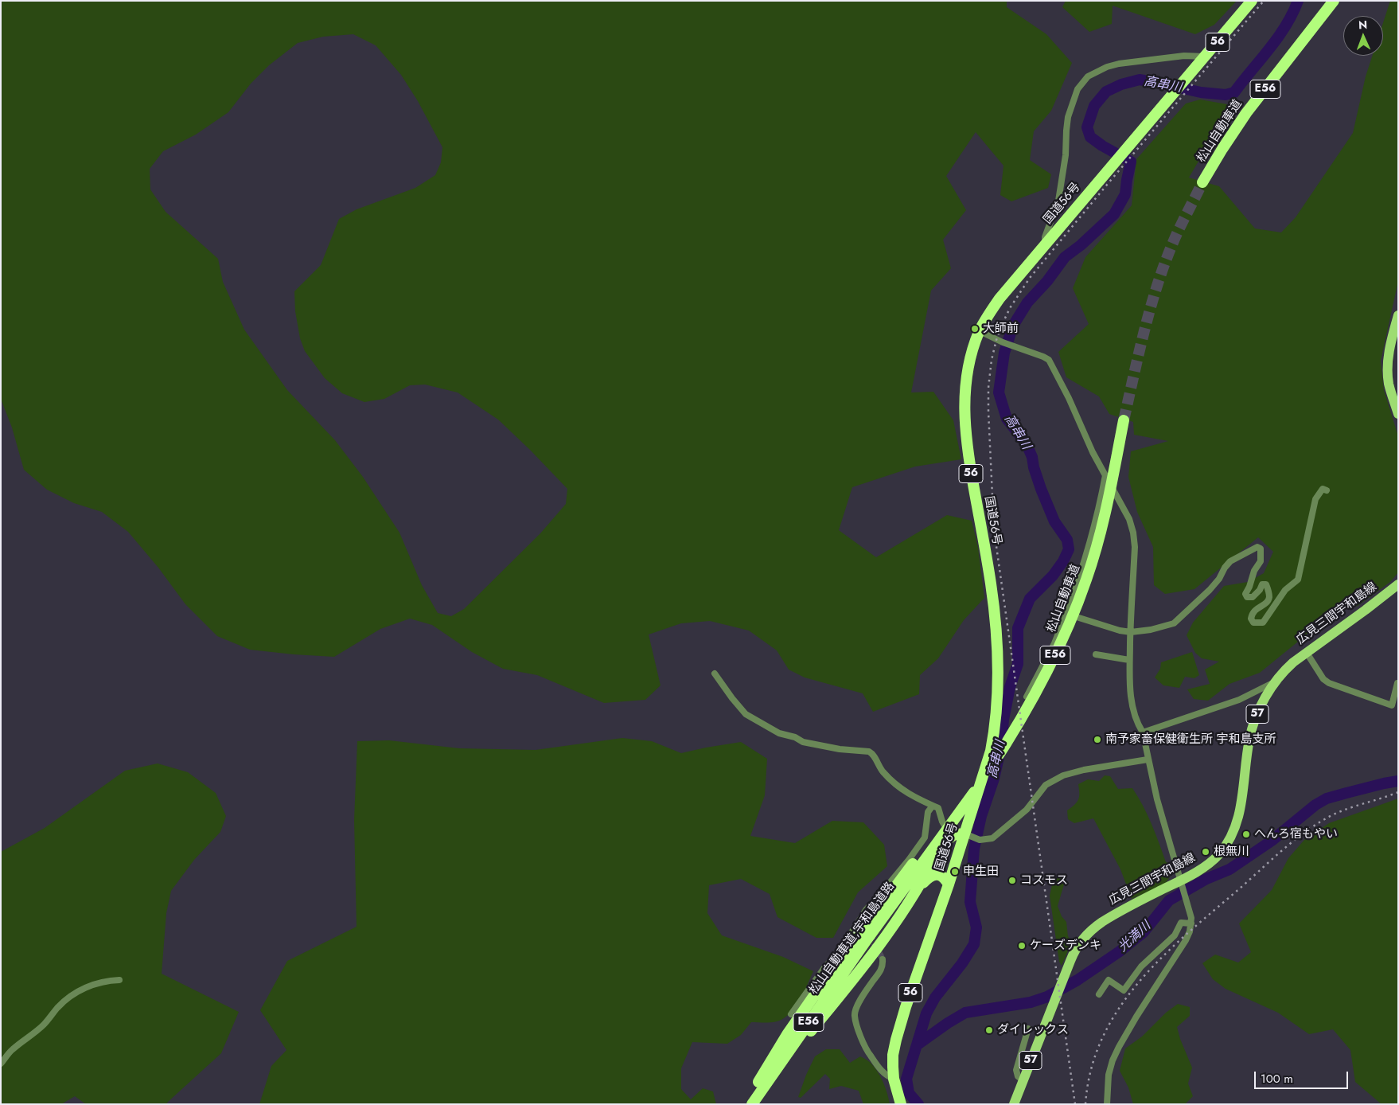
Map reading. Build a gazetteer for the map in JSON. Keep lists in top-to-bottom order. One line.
{"streets":{"highway":["56","E56","松山自動車道","国道56号","松山自動車道;宇和島道路"],"main road":["広見三間宇和島線","57"]},"crossings":[["松山自動車道","松山自動車道;宇和島道路"]],"water":["高串川","光満川"],"places":["大師前","南予家畜保健衛生所 宇和島支所","へんろ宿もやい","根無川","申生田","コスモス","ケーズデンキ","ダイレックス"],"scale_bar":"100 m","north":"top"}
